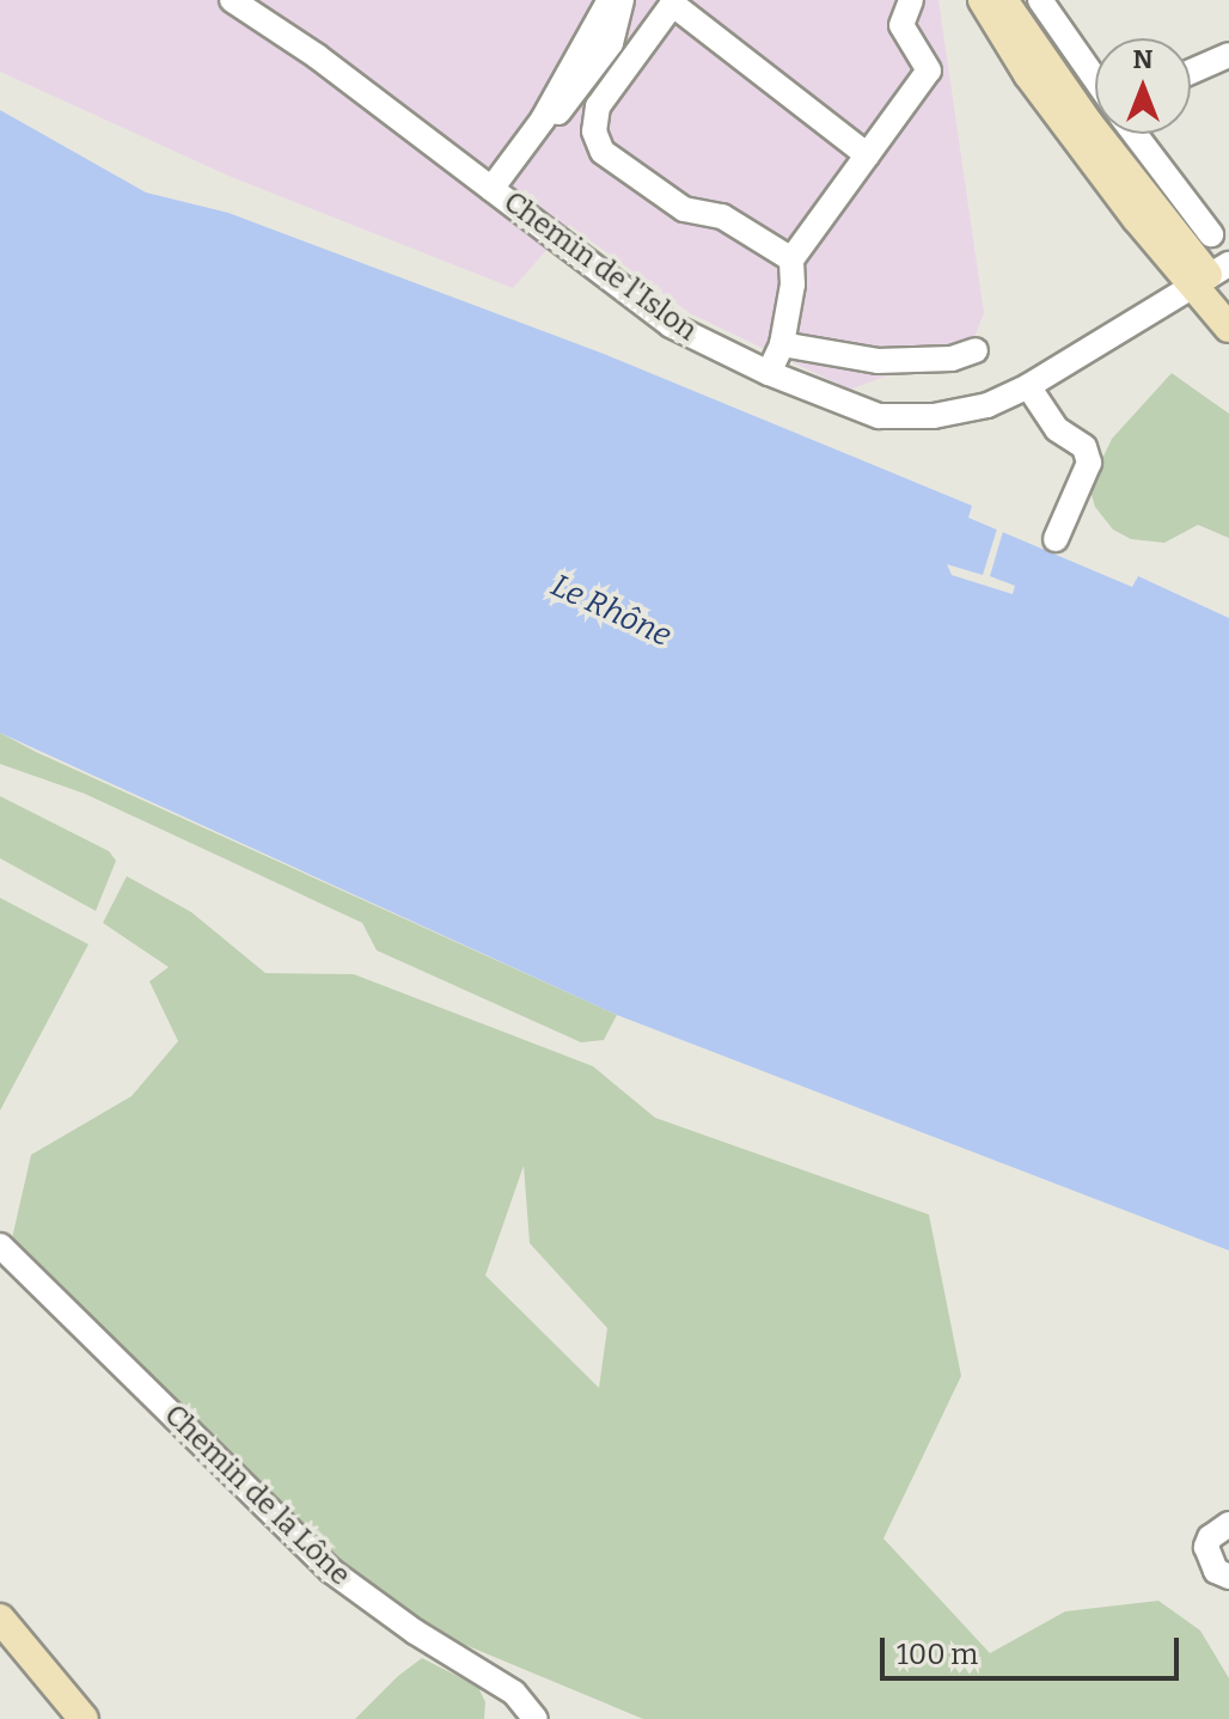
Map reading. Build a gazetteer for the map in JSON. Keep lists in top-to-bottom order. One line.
{"streets":{"street":["Chemin de l'Islon","Chemin de la Lône"]},"water":["Le Rhône"],"scale_bar":"100 m","north":"top"}
